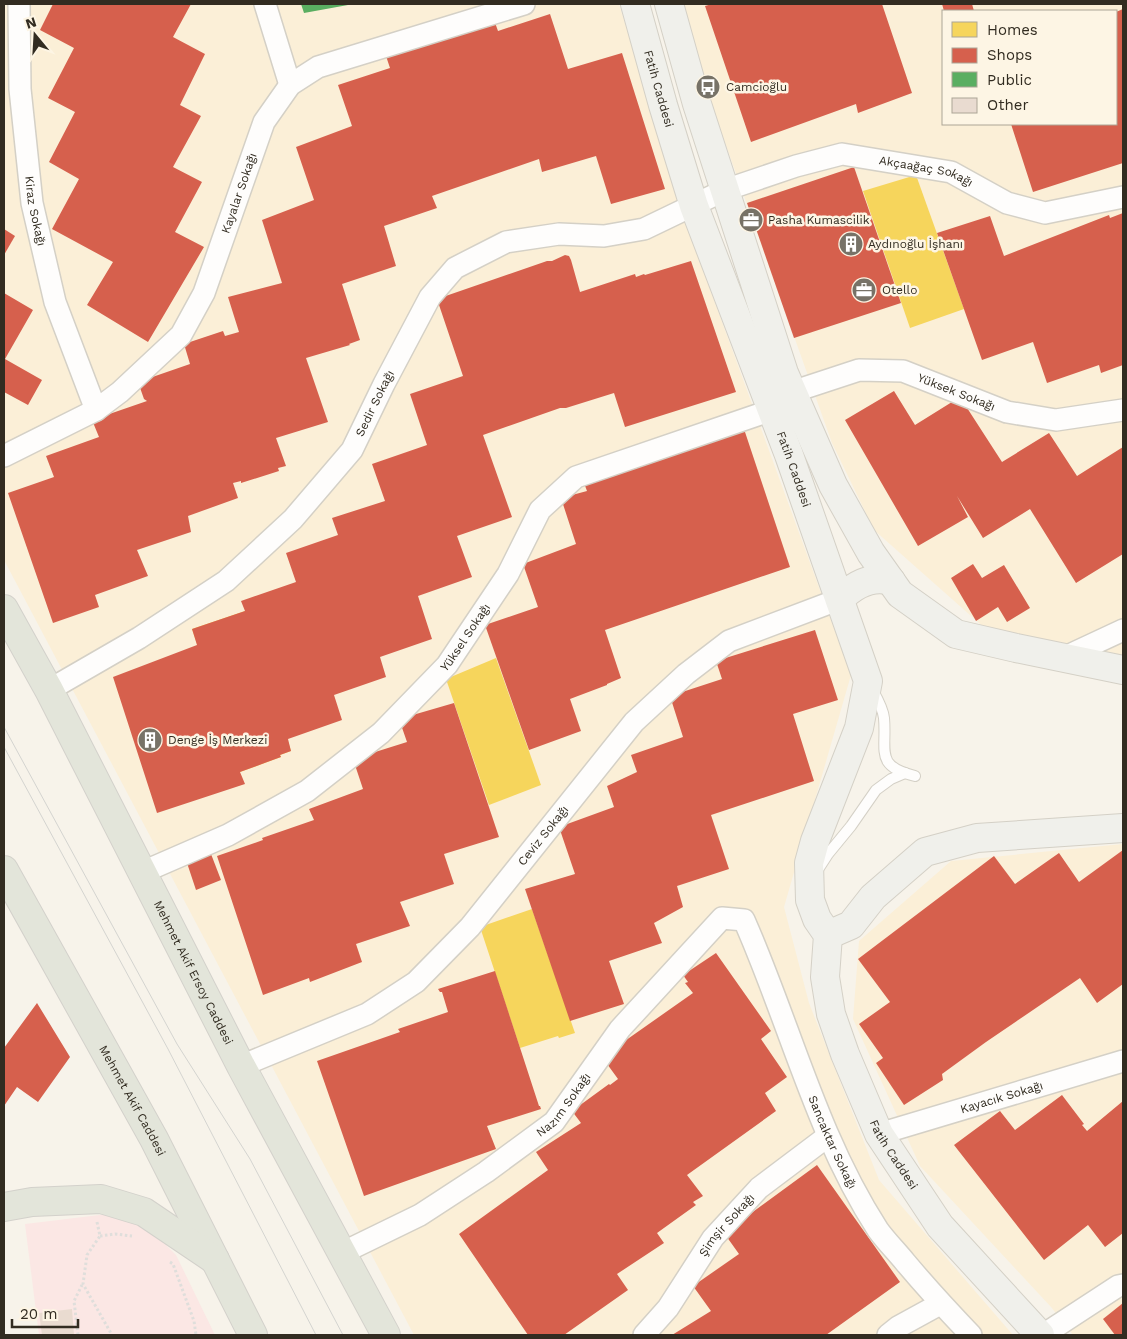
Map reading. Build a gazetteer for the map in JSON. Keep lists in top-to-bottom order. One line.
{"streets":{"main road":["Fatih Caddesi","Mehmet Akif Ersoy Caddesi","Mehmet Akif Caddesi"],"street":["Akçaağaç Sokağı","Kayalar Sokağı","Kiraz Sokağı","Yüksek Sokağı","Sedir Sokağı","Yüksel Sokağı","Ceviz Sokağı","Kayacık Sokağı","Nazım Sokağı","Sancaktar Sokağı","Şimşir Sokağı"]},"crossings":[["Fatih Caddesi","Sedir Sokağı"],["Fatih Caddesi","Yüksel Sokağı"],["Fatih Caddesi","Ceviz Sokağı"],["Fatih Caddesi","Kayacık Sokağı"],["Akçaağaç Sokağı","Sedir Sokağı"],["Kayalar Sokağı","Kiraz Sokağı"],["Sedir Sokağı","Mehmet Akif Ersoy Caddesi"],["Yüksel Sokağı","Mehmet Akif Ersoy Caddesi"],["Ceviz Sokağı","Mehmet Akif Ersoy Caddesi"],["Mehmet Akif Ersoy Caddesi","Nazım Sokağı"],["Nazım Sokağı","Sancaktar Sokağı"],["Sancaktar Sokağı","Şimşir Sokağı"]],"places":{"bus stop":["Camcioğlu"],"office":["Pasha Kumascilik","Otello"],"building":["Aydınoğlu İşhanı","Denge İş Merkezi"]},"legend":["Homes","Shops","Public","Other"],"scale_bar":"20 m","north":"top"}
